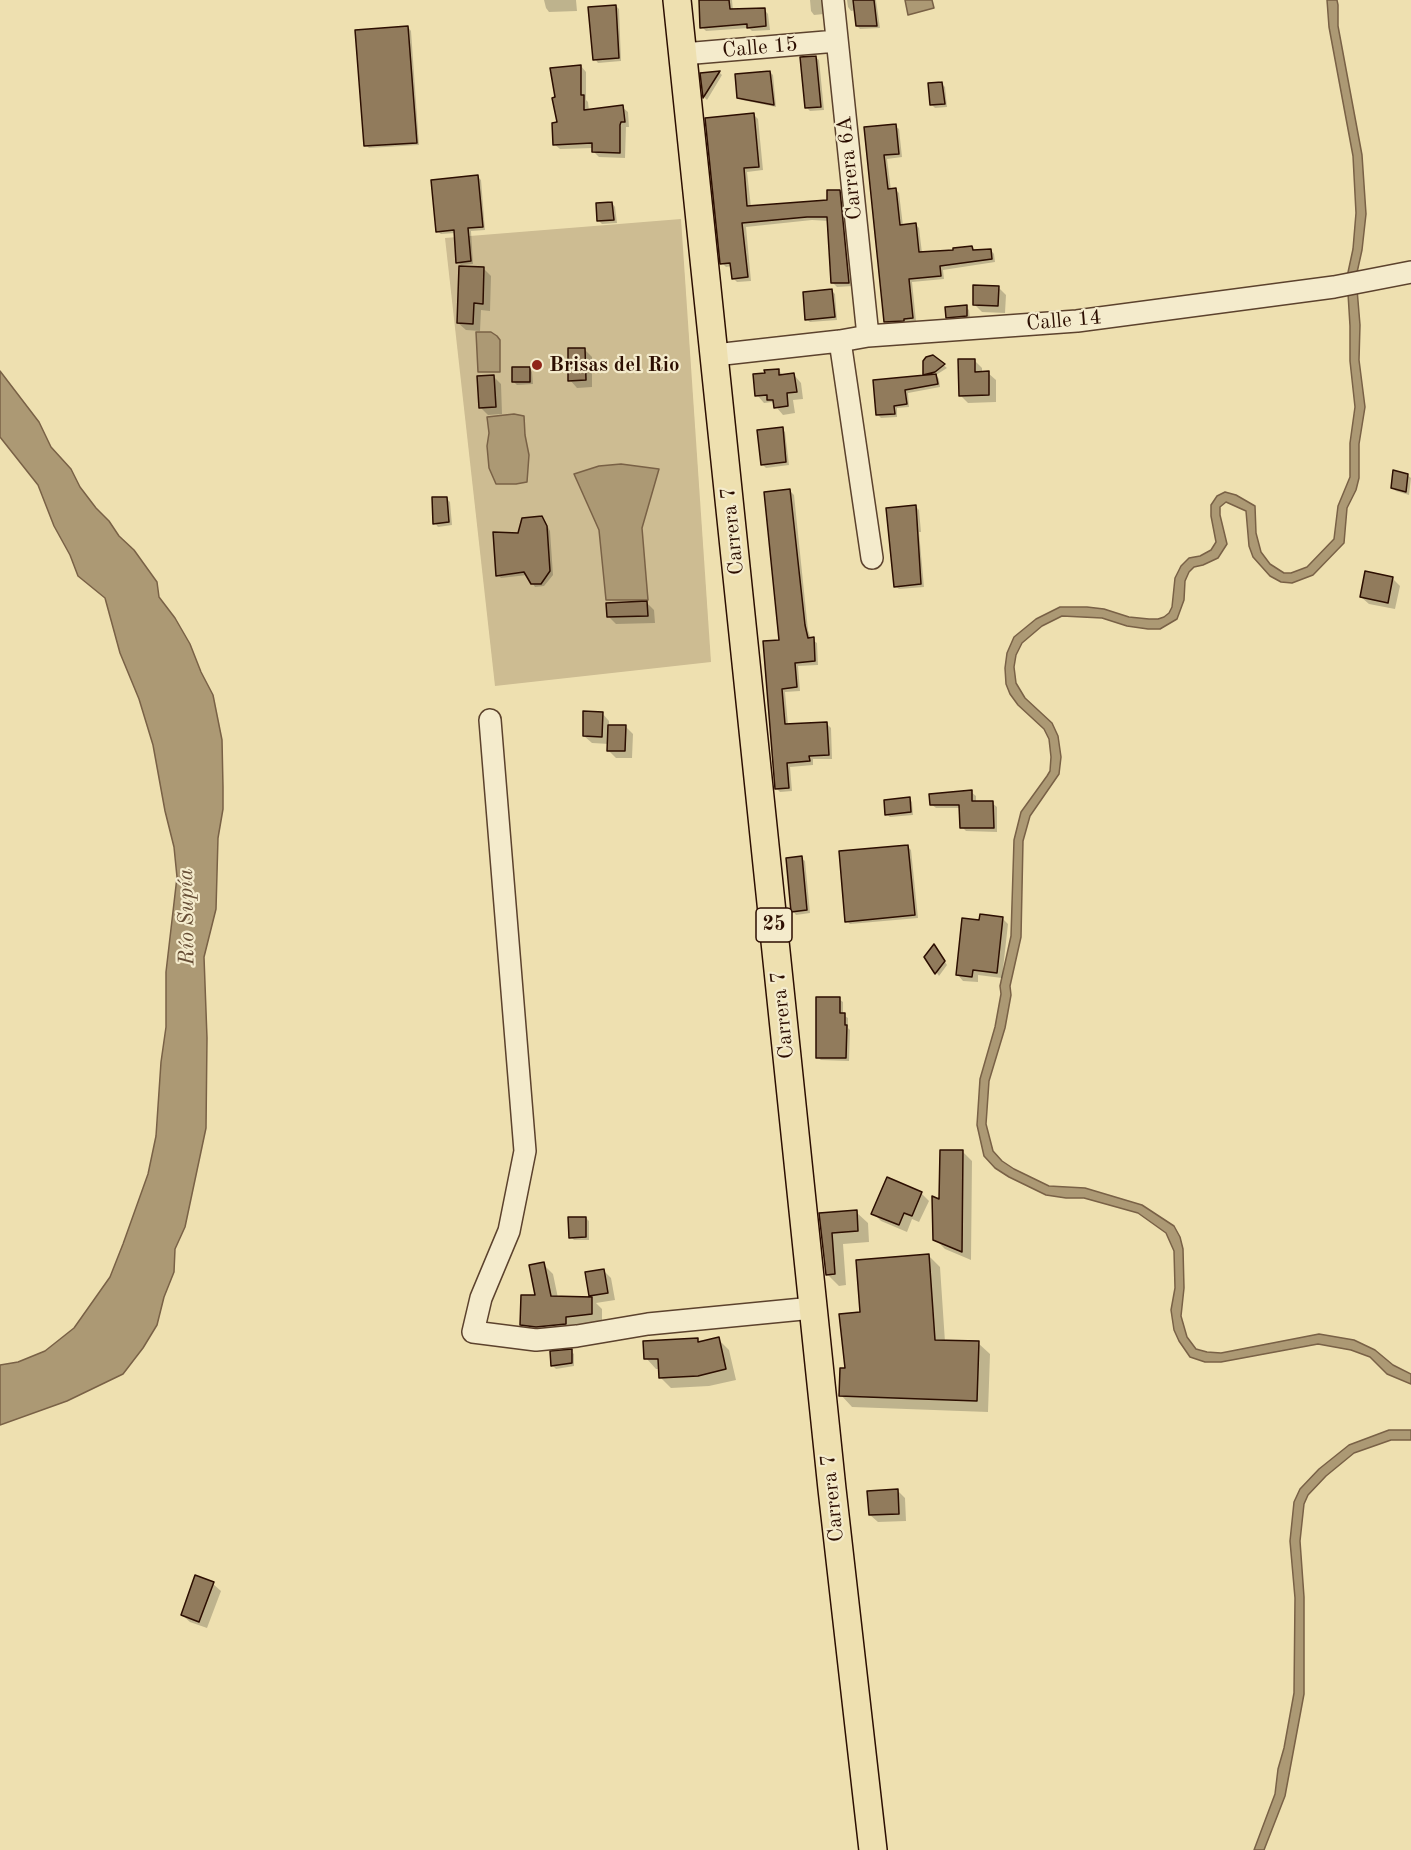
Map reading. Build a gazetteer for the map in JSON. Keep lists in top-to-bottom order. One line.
{"streets":{"main road":["Carrera 7","25"],"street":["Calle 15","Carrera 6A","Calle 14"]},"crossings":[["Calle 15","Carrera 6A"],["Calle 15","Carrera 7"],["Carrera 6A","Calle 14"],["Calle 14","Carrera 7"]],"water":["Río Supía"],"places":["Brisas del Rio"]}
